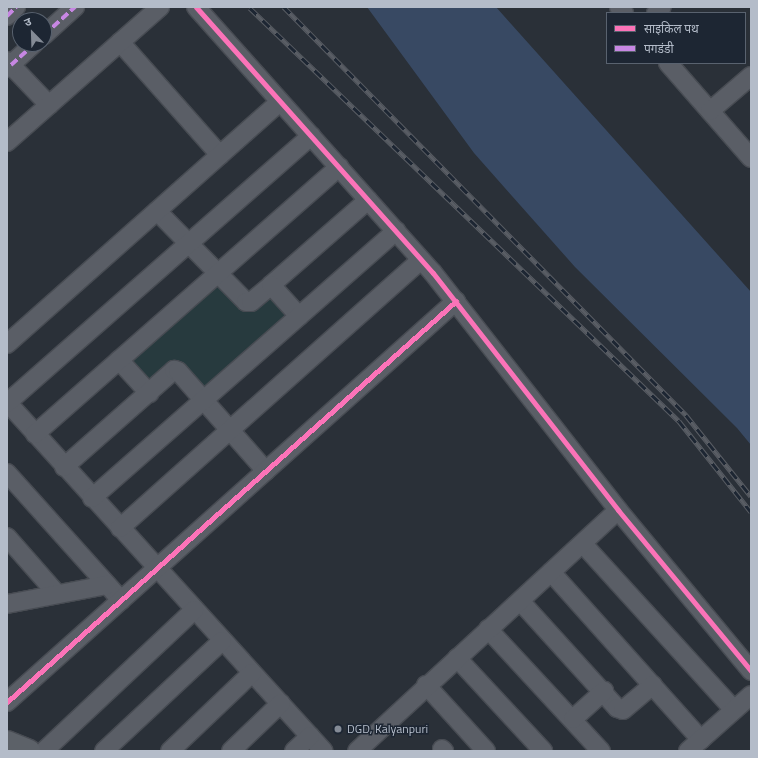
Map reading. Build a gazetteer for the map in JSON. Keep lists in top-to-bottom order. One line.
{"places":["DGD, Kalyanpuri"],"legend":["साइकिल पथ","पगडंडी"],"north":"top left"}
